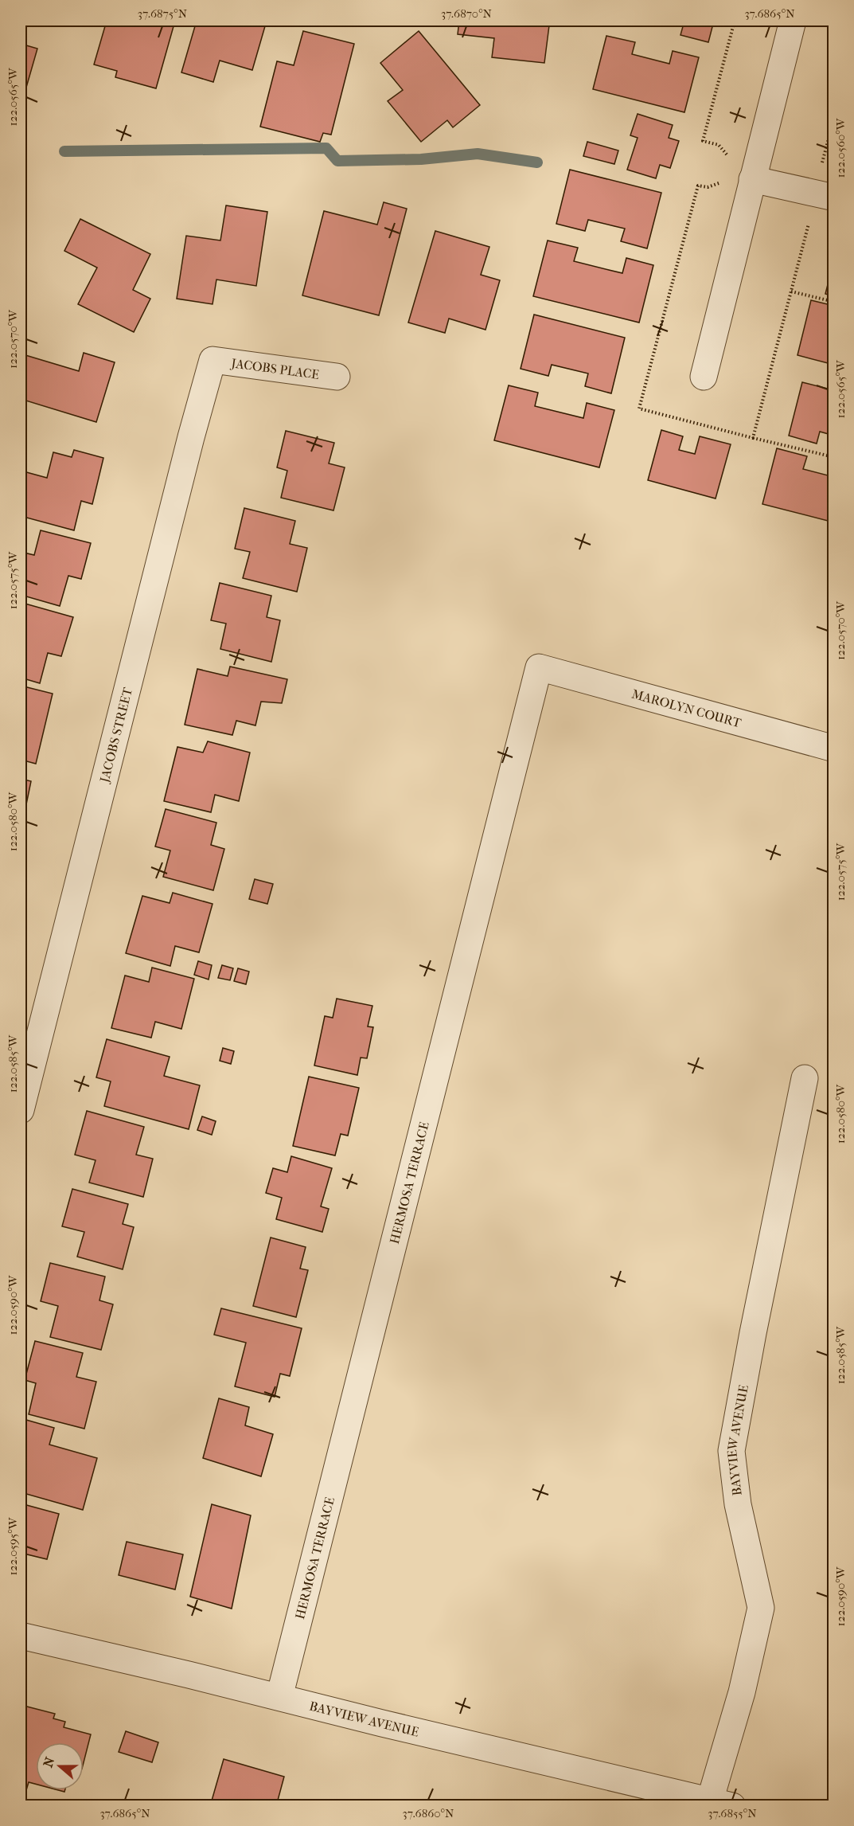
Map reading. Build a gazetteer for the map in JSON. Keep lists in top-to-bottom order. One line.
{"streets":{"street":["JACOBS PLACE","MAROLYN COURT","JACOBS STREET","HERMOSA TERRACE","BAYVIEW AVENUE"]},"crossings":[["JACOBS PLACE","JACOBS STREET"],["MAROLYN COURT","HERMOSA TERRACE"],["HERMOSA TERRACE","BAYVIEW AVENUE"]],"north":"left","coordinates":["37.6875°N","37.6870°N","37.6865°N","122.0565°W","122.0560°W","122.0570°W","122.0575°W","122.0580°W","122.0585°W","122.0590°W","122.0595°W","37.6860°N","37.6855°N"]}
